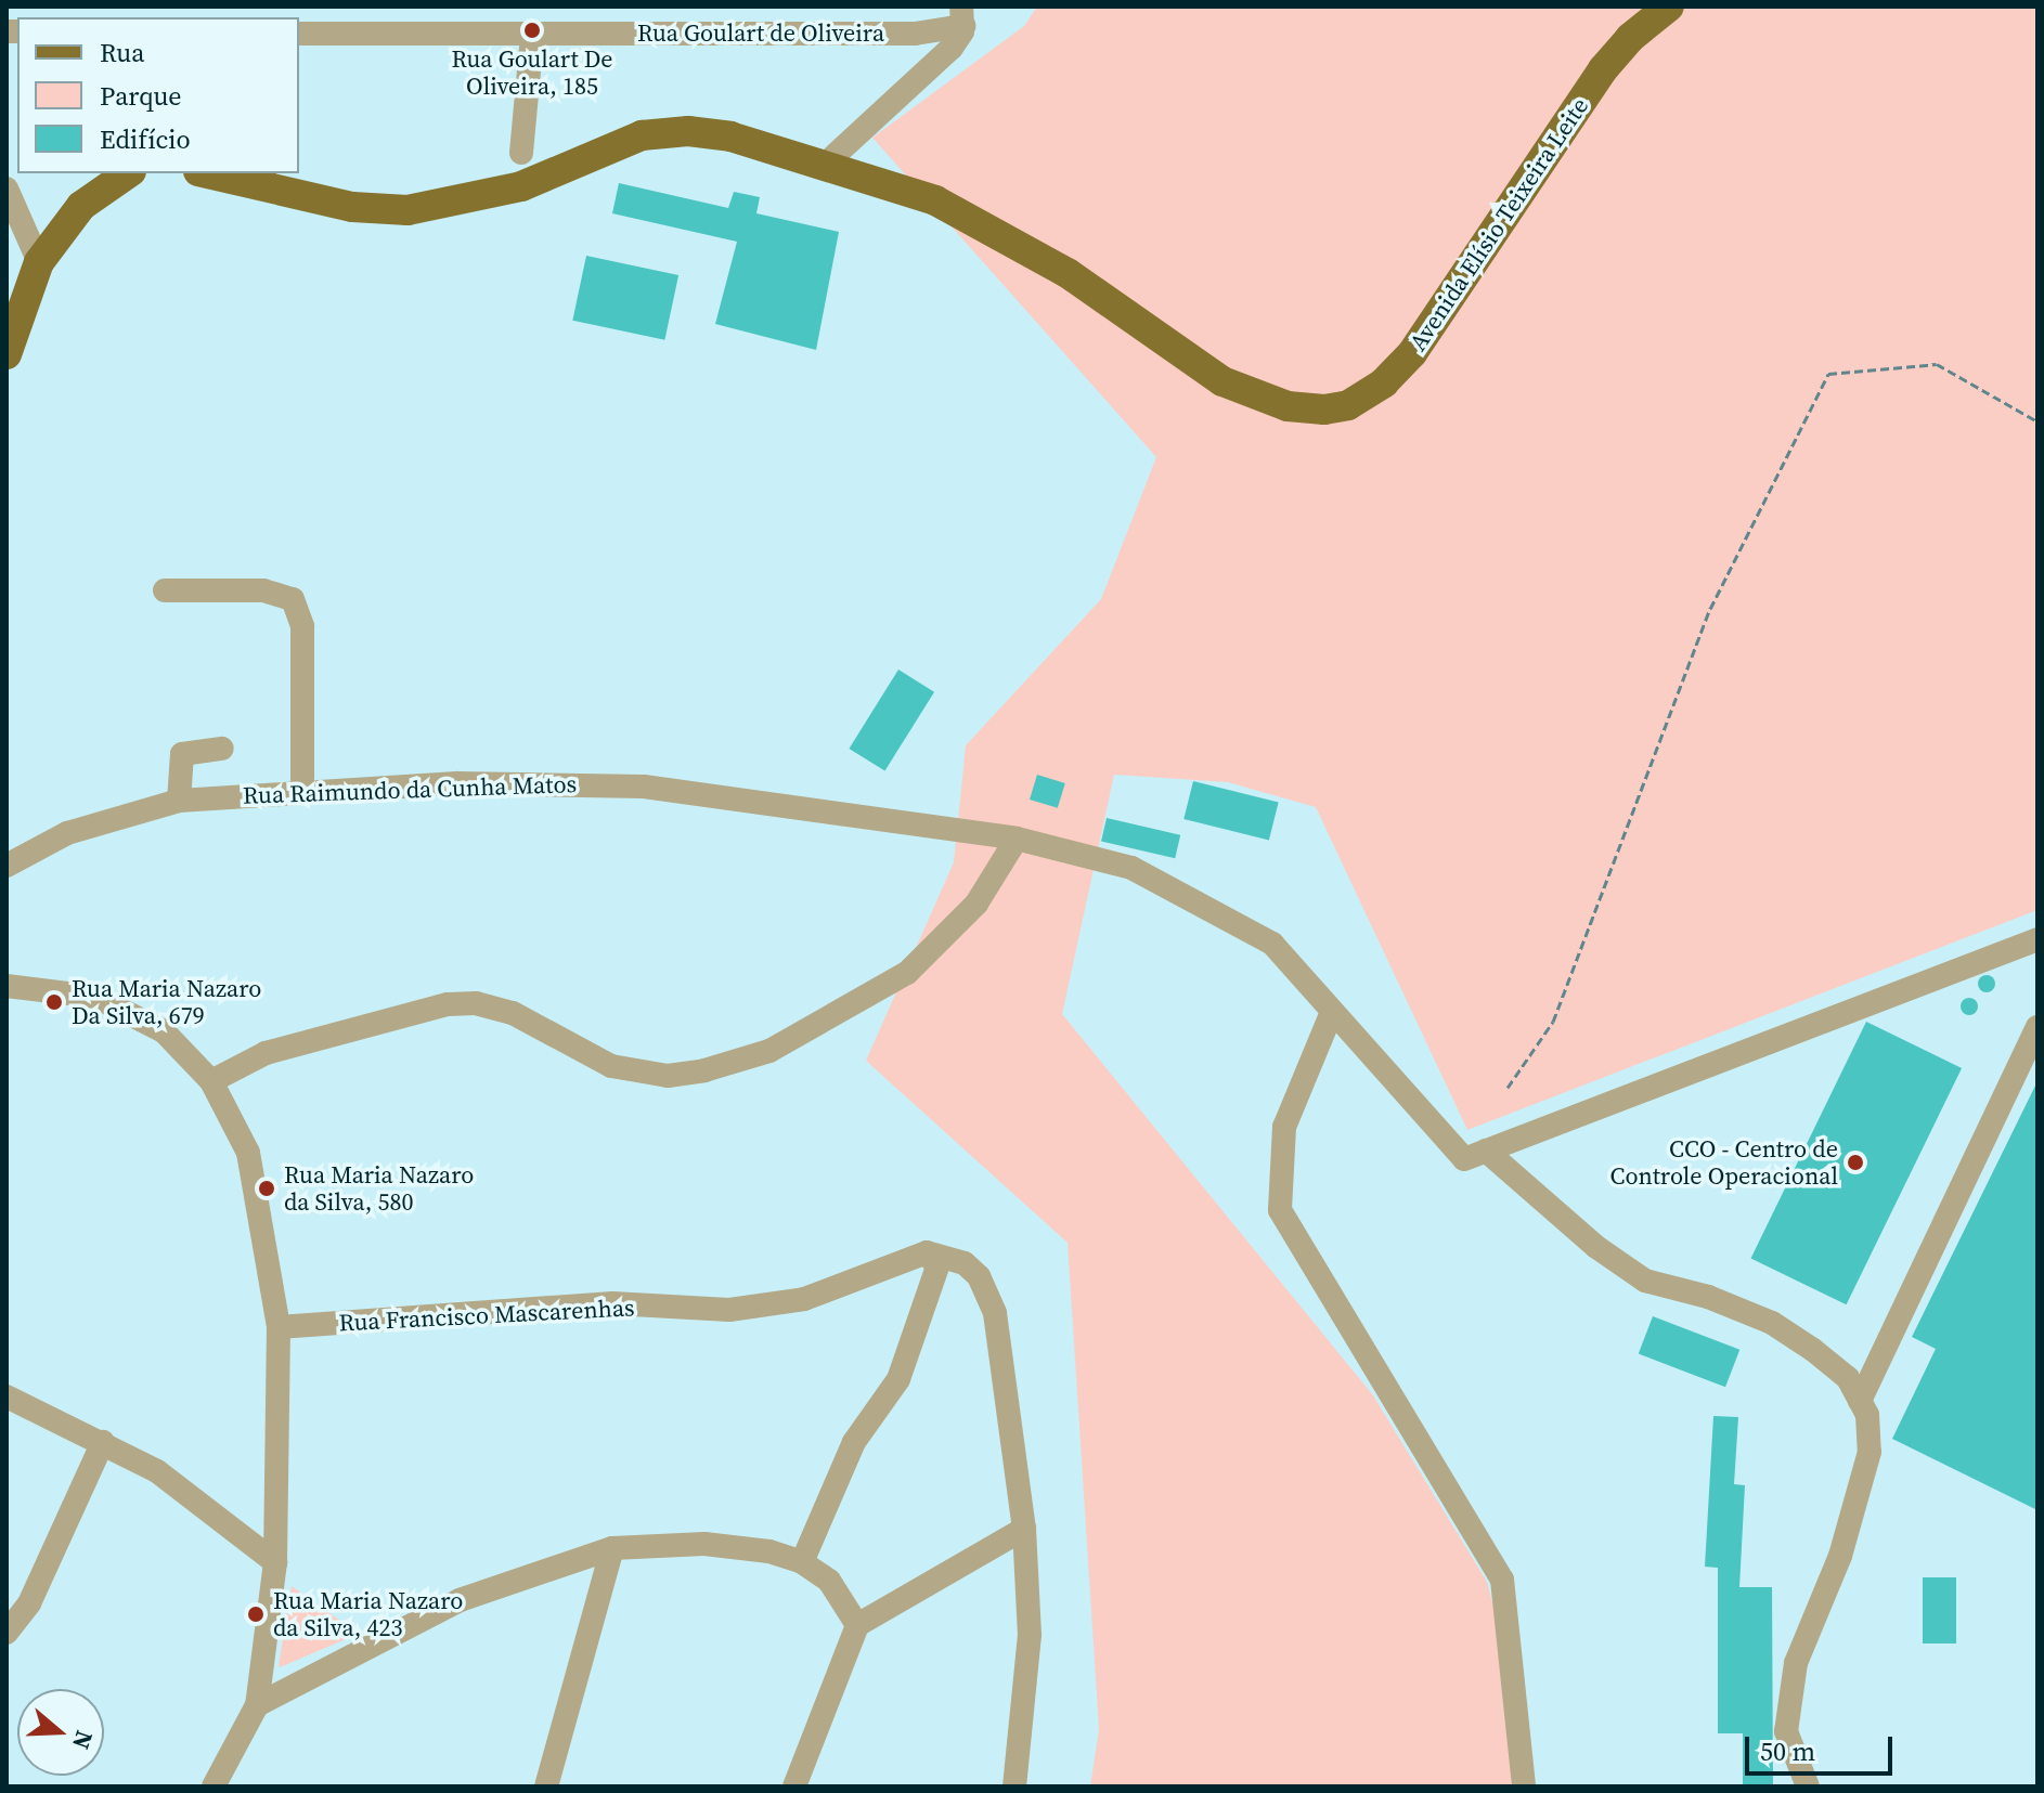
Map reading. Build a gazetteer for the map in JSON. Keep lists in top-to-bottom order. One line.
{"streets":{"main road":["Avenida Elísio Teixeira Leite"],"street":["Rua Goulart de Oliveira","Rua Raimundo da Cunha Matos","Rua Francisco Mascarenhas"]},"places":["Rua Goulart De Oliveira, 185","Rua Maria Nazaro Da Silva, 679","CCO - Centro de Controle Operacional","Rua Maria Nazaro da Silva, 580","Rua Maria Nazaro da Silva, 423"],"legend":["Rua","Parque","Edifício"],"scale_bar":"50 m","north":"right"}
